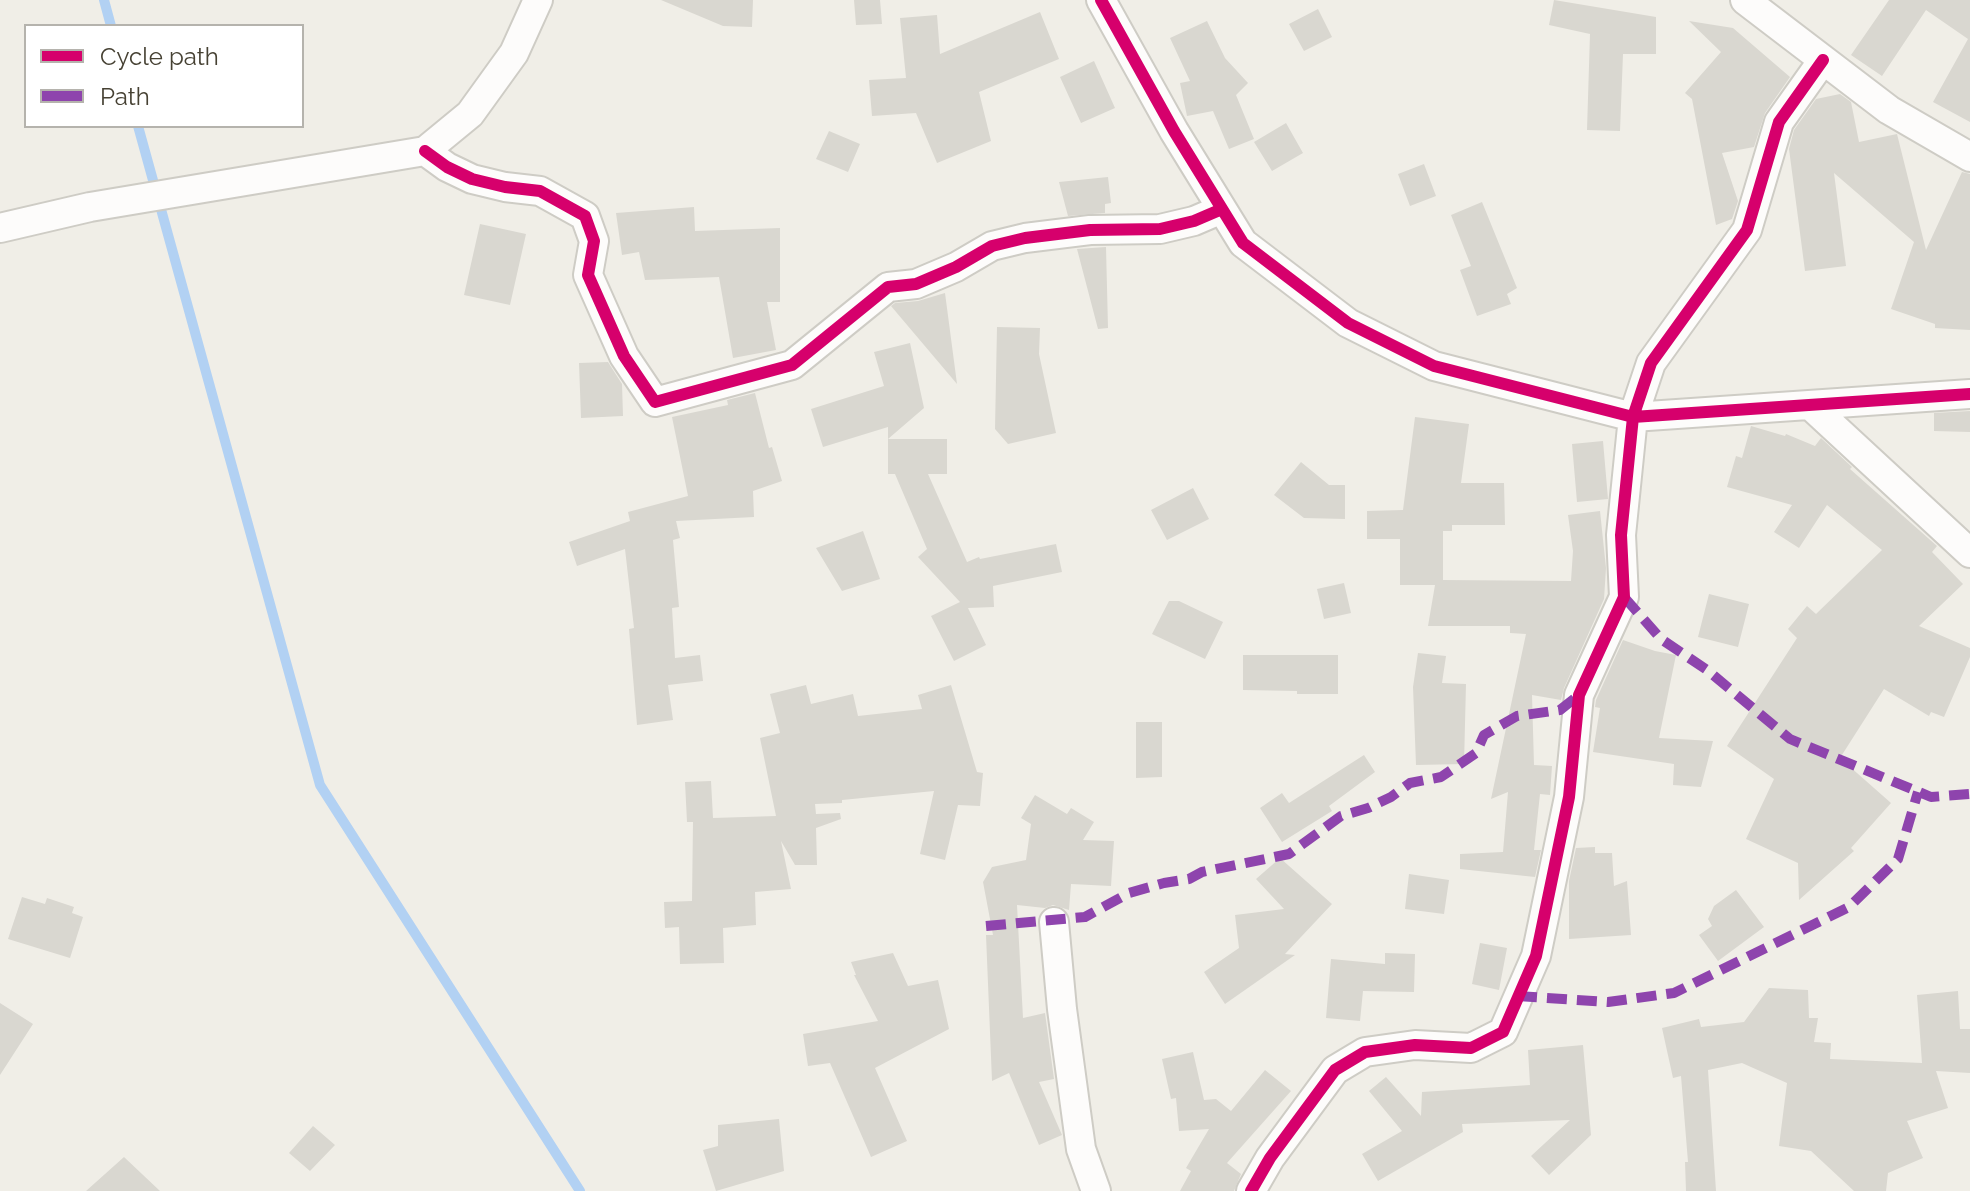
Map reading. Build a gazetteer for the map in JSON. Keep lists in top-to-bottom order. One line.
{"legend":["Cycle path","Path"]}
